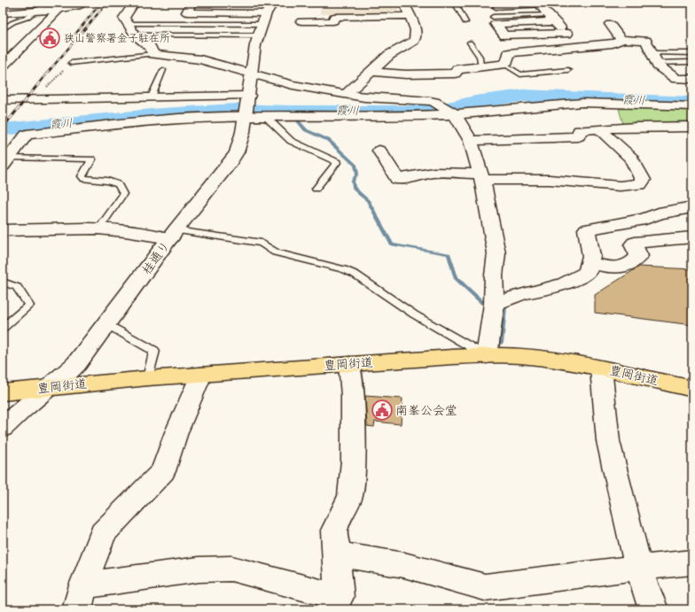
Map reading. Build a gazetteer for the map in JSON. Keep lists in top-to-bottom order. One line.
{"streets":{"main road":["豊岡街道"],"street":["桂通り"]},"crossings":[["桂通り","豊岡街道"]],"water":["霞川"],"places":{"public building":["狭山警察署金子駐在所","南峯公会堂"]}}
